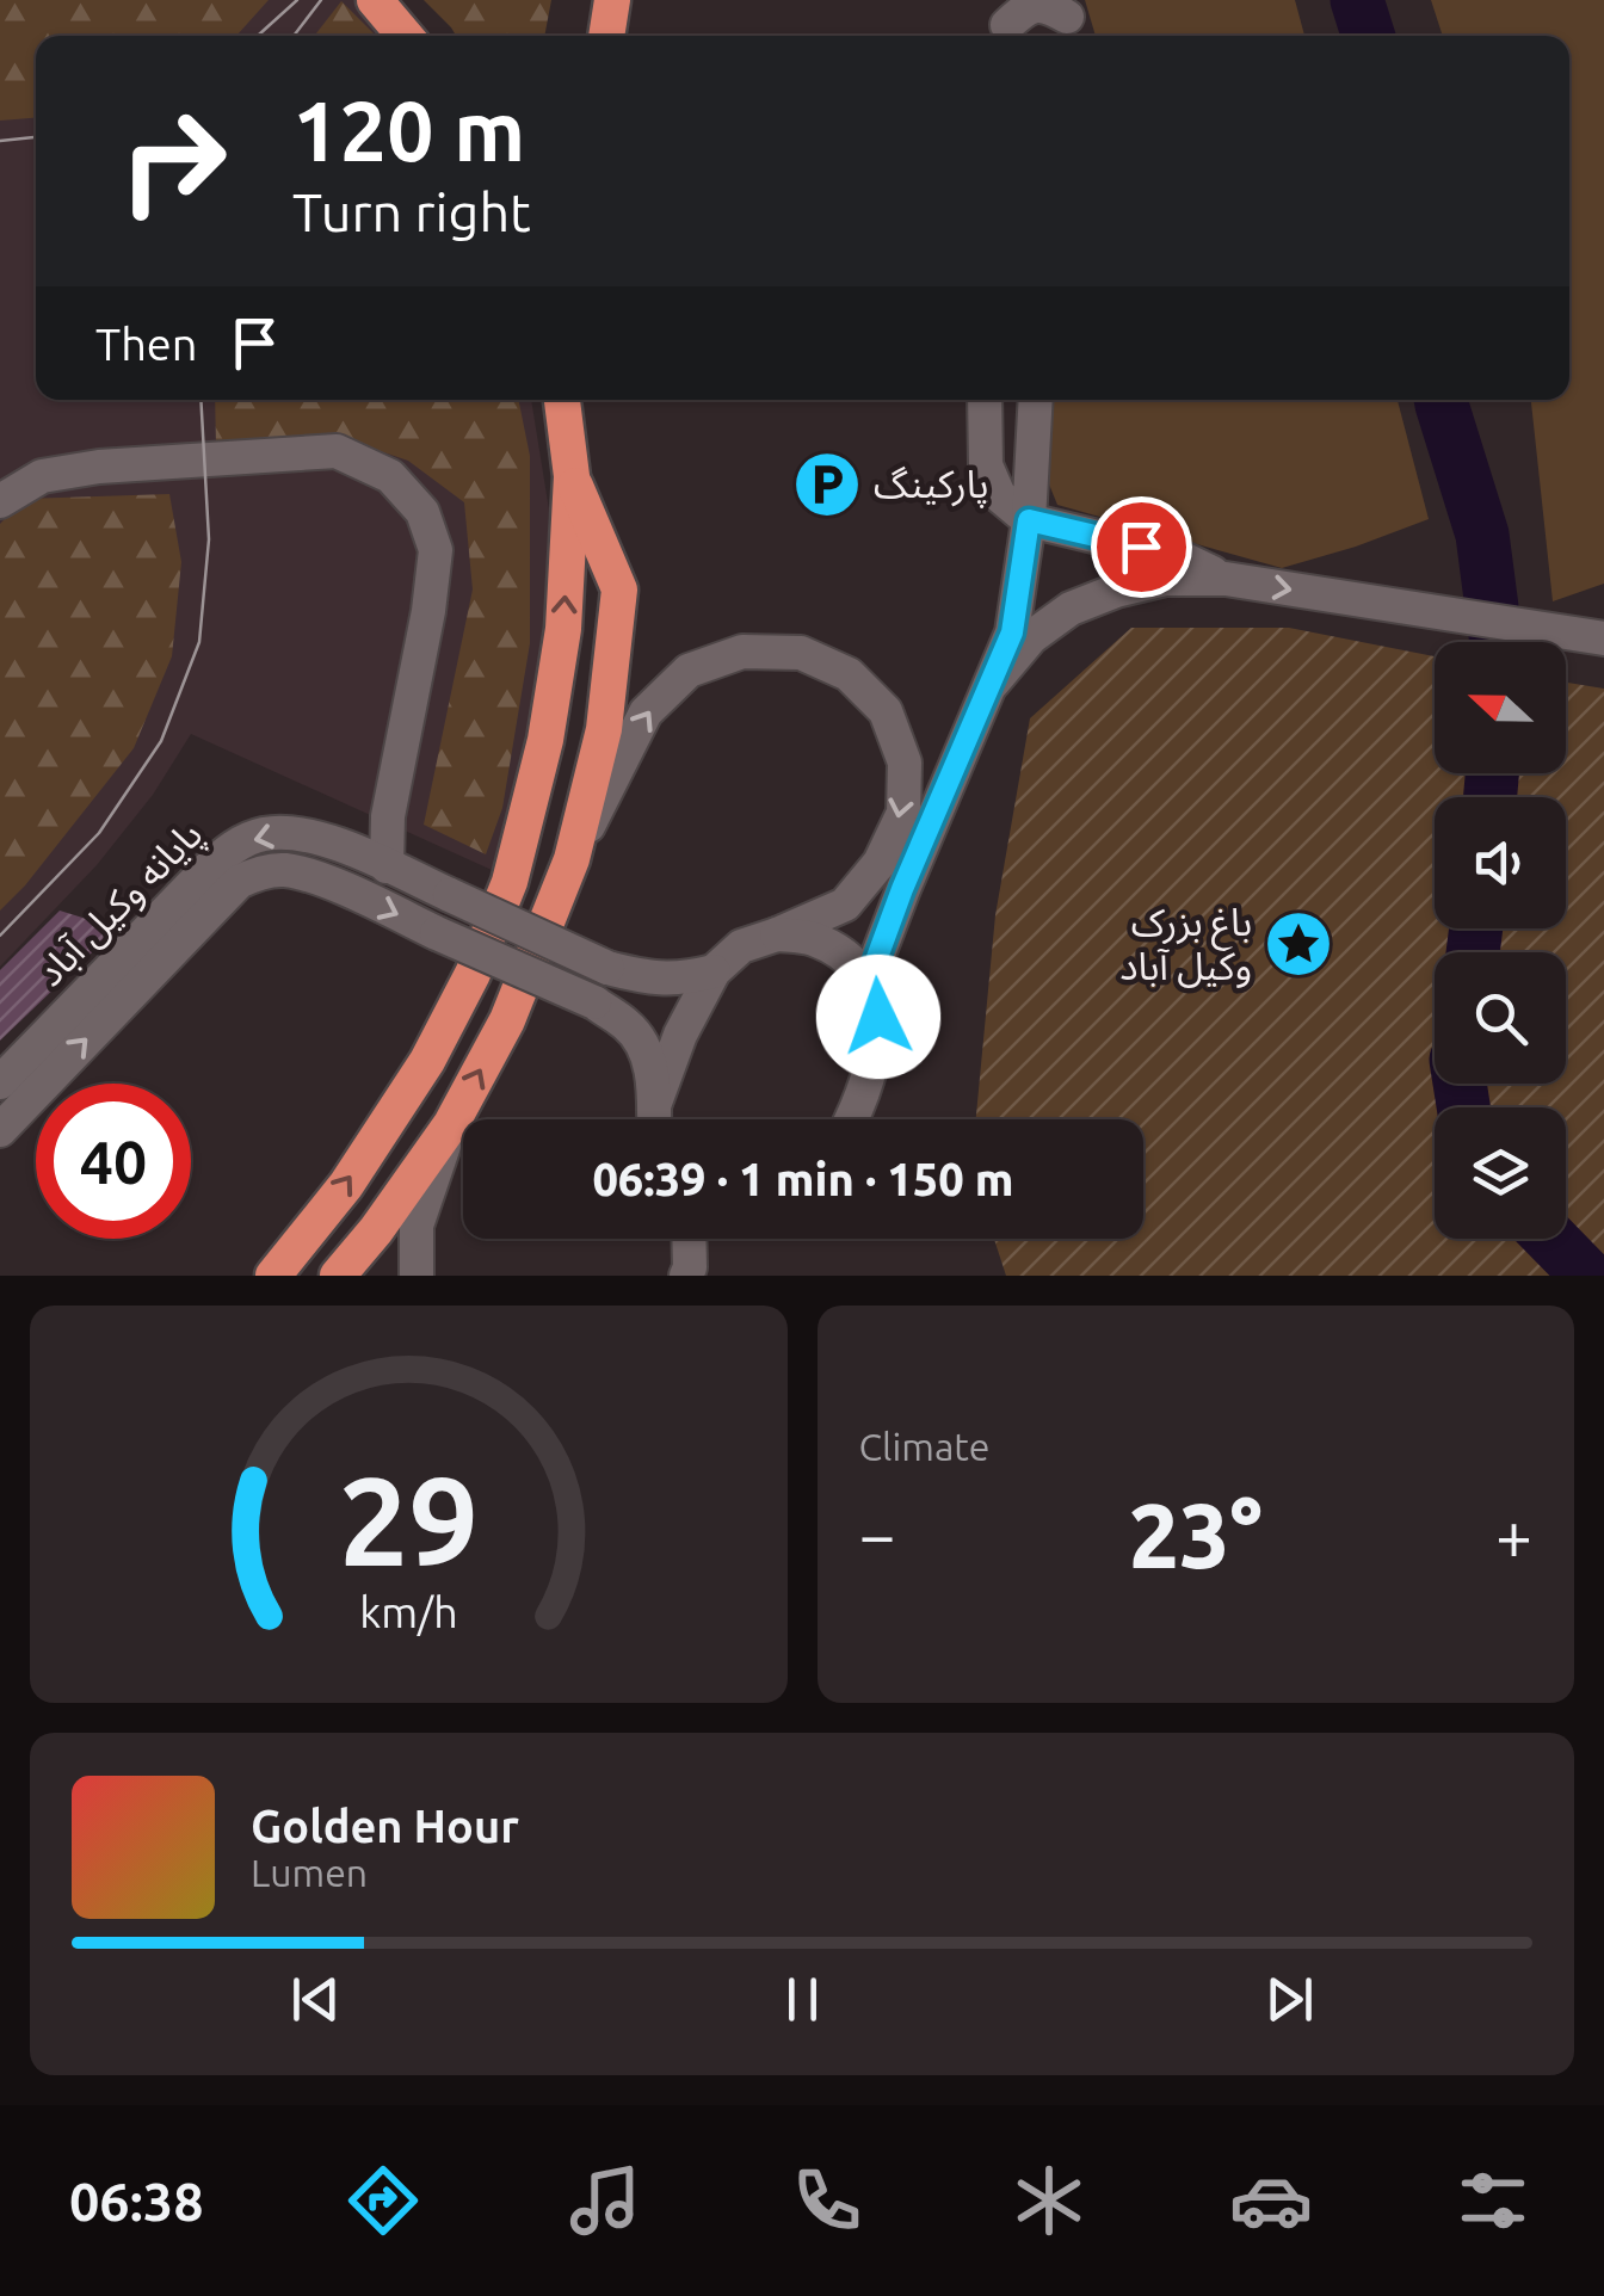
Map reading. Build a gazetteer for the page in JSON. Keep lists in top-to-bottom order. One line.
{"streets":{"street":["پایانه وکیل آباد"]},"places":{"parking":["پارکینگ"],"place":["باغ بزرک وکیل آباد"]},"north":"left","page":{"turn":["120 m","Turn right"],"then":"Then","limit":"40","trip":"06:39 · 1 min · 150 m","tile":"Climate","heat":["−","23°","+"],"song":["Golden Hour","Lumen"],"tabs":"06:38","gauge":["29","km/h"]}}
